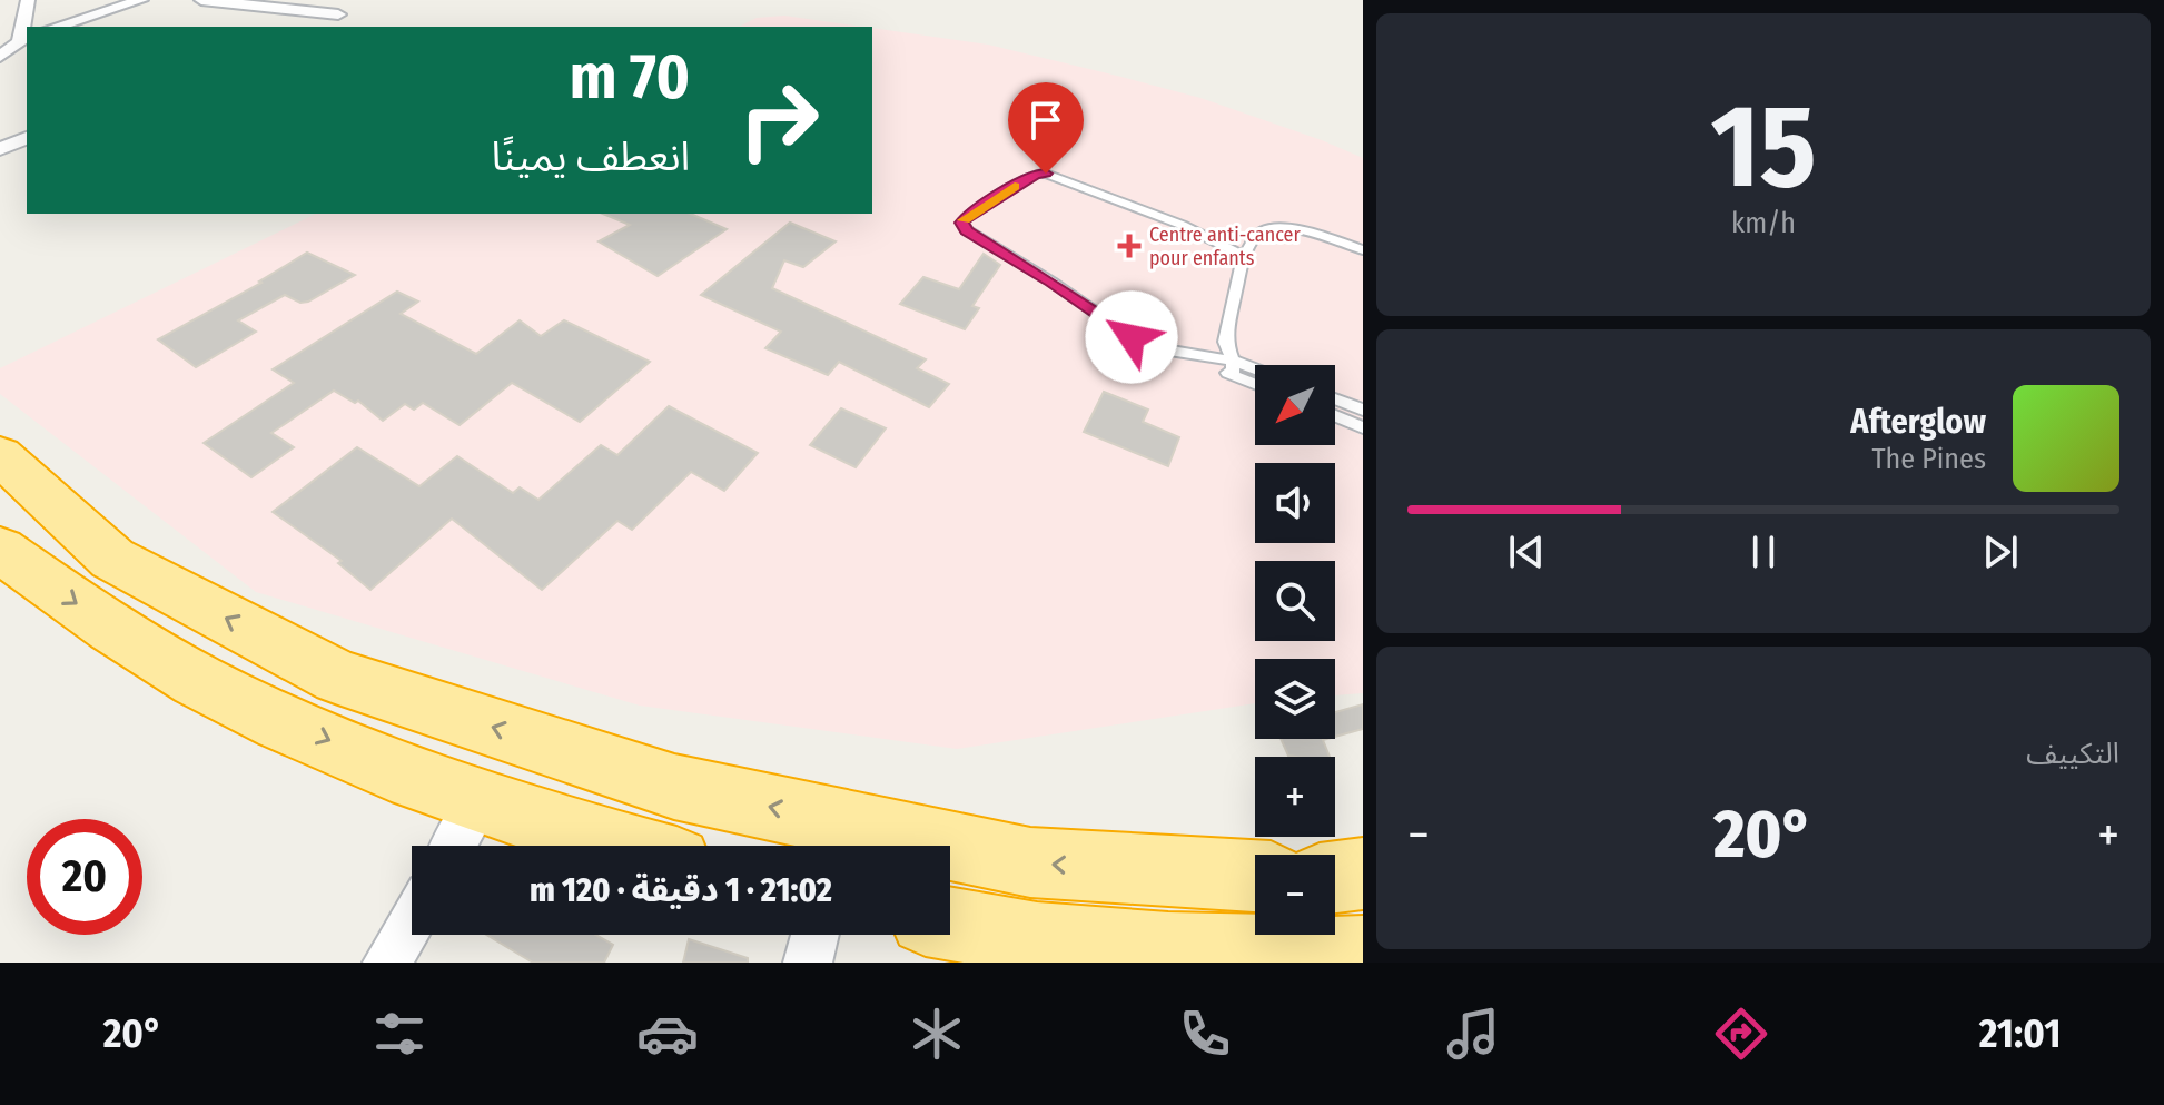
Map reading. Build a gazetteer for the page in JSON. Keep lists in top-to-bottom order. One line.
{"places":{"health":["Centre anti-cancer pour enfants"]},"north":"bottom left","page":{"tile":[["15","km/h"],"التكييف"],"turn":["70 m","انعطف يمينًا"],"map_buttons":["+","−"],"song":["Afterglow","The Pines"],"heat":["−","20°","+"],"limit":"20","trip":"21:02 · 1 دقيقة · 120 m","tabs":["21:01","20°"]}}
